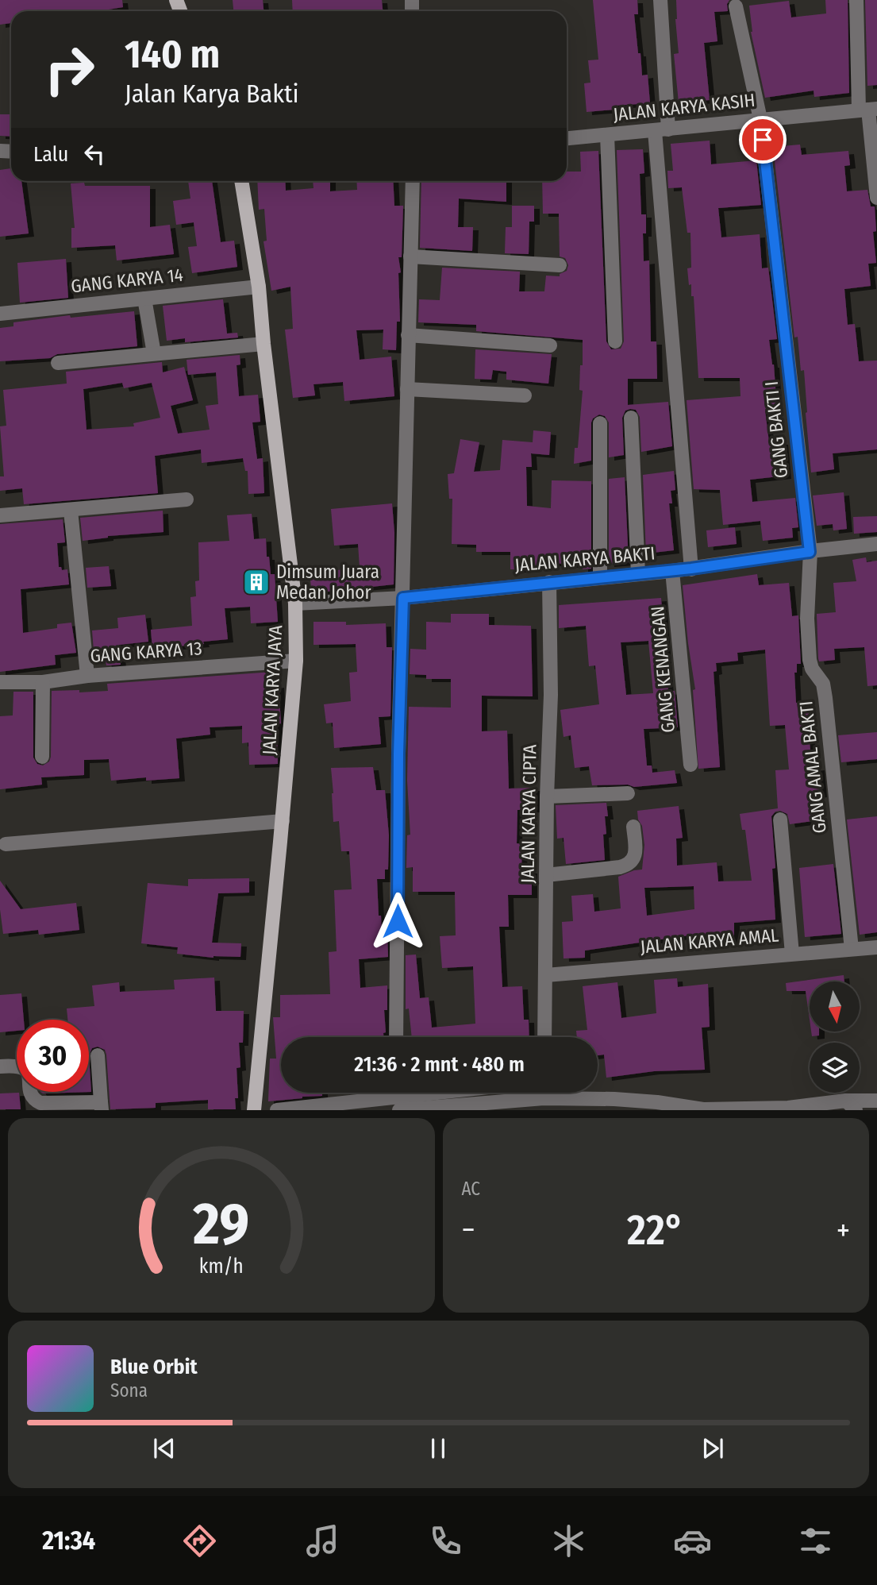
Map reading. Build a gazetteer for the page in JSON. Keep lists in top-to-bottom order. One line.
{"streets":{"main road":["JALAN KARYA JAYA"],"street":["JALAN KARYA KASIH","GANG KARYA 14","GANG BAKTI I","JALAN KARYA BAKTI","GANG KARYA 13","GANG KENANGAN","GANG AMAL BAKTI","JALAN KARYA CIPTA","JALAN KARYA AMAL"]},"crossings":[["JALAN KARYA KASIH","GANG BAKTI I"],["GANG KARYA 14","JALAN KARYA JAYA"],["GANG BAKTI I","JALAN KARYA BAKTI"],["GANG BAKTI I","GANG AMAL BAKTI"],["JALAN KARYA BAKTI","GANG KENANGAN"],["JALAN KARYA BAKTI","JALAN KARYA JAYA"],["JALAN KARYA BAKTI","GANG AMAL BAKTI"],["JALAN KARYA BAKTI","JALAN KARYA CIPTA"],["GANG KARYA 13","JALAN KARYA JAYA"],["GANG AMAL BAKTI","JALAN KARYA AMAL"],["JALAN KARYA CIPTA","JALAN KARYA AMAL"]],"places":{"building":["Dimsum Juara Medan Johor"]},"north":"bottom","page":{"turn":["140 m","Jalan Karya Bakti"],"then":"Lalu","limit":"30","trip":"21:36 · 2 mnt · 480 m","tile":"AC","heat":["−","22°","+"],"song":["Blue Orbit","Sona"],"tabs":"21:34","gauge":["29","km/h"]}}
